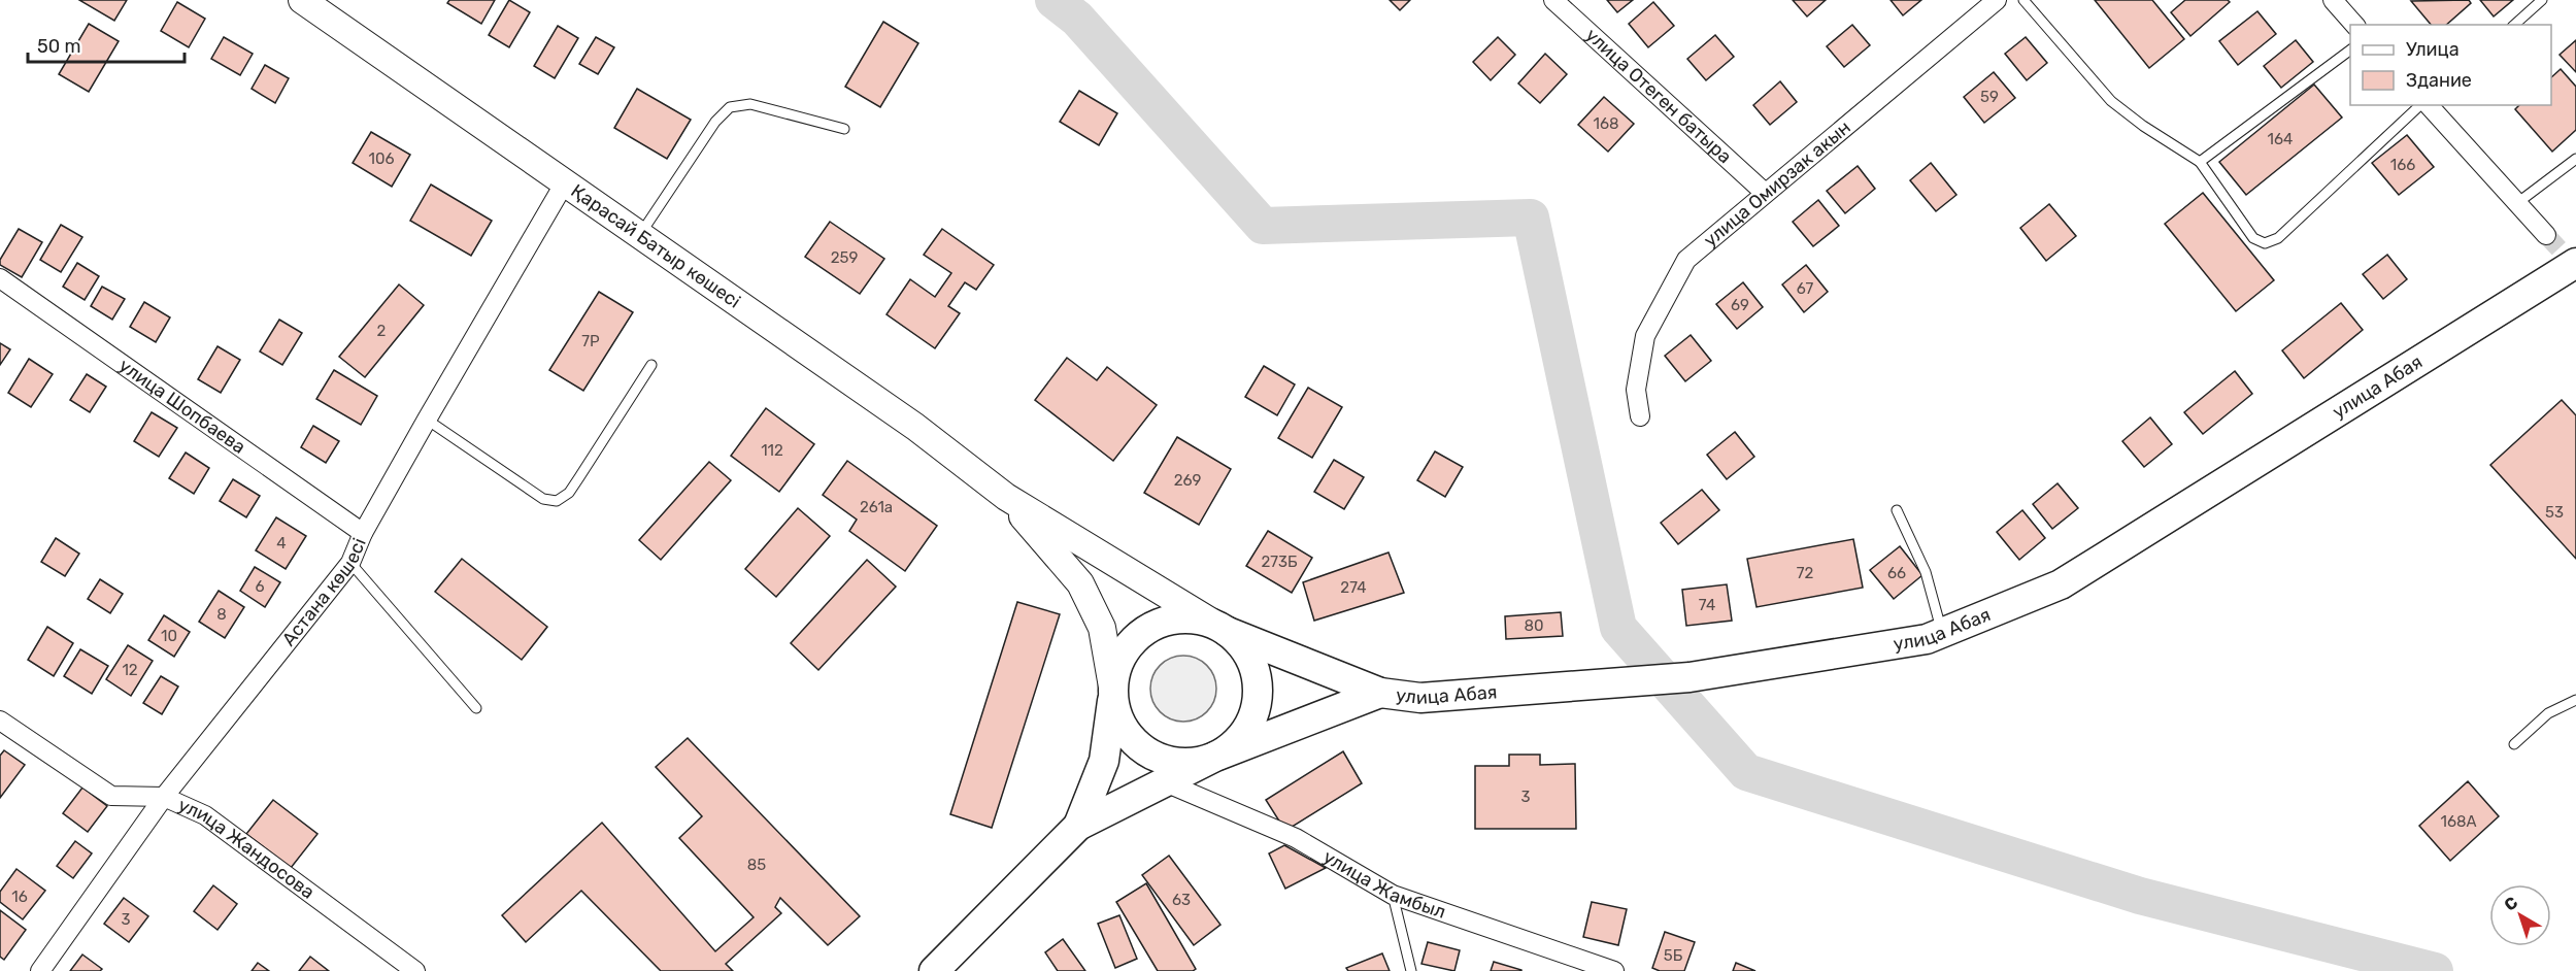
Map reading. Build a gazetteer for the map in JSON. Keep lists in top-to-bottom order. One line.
{"streets":{"main road":["Қарасай Батыр көшесі","улица Абая"],"street":["улица Отеген батыра","улица Омирзак акын","улица Шопбаева","Астана көшесі","улица Жандосова","улица Жамбыл"]},"crossings":[["улица Отеген батыра","улица Омирзак акын"],["Қарасай Батыр көшесі","Астана көшесі"],["улица Шопбаева","Астана көшесі"],["Астана көшесі","улица Жандосова"]],"house_numbers":["59","168","164","106","166","259","67","69","2","7P","112","269","261а","53","4","273Б","72","66","6","274","74","8","80","10","12","3","168А","85","16","63","3","5Б"],"legend":["Улица","Здание"],"scale_bar":"50 m","north":"top left"}
